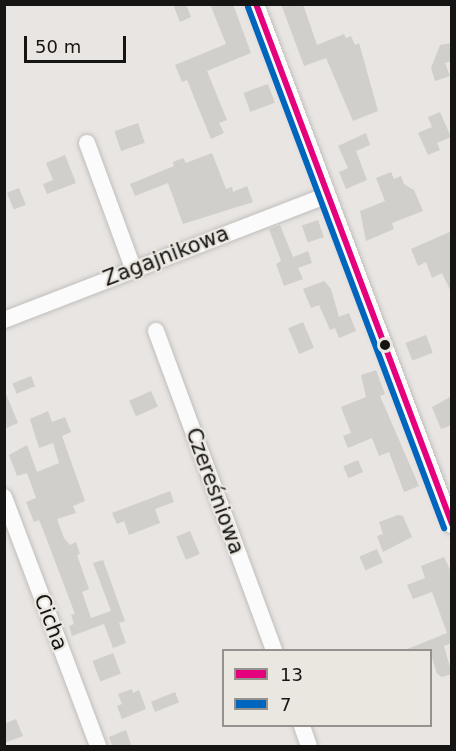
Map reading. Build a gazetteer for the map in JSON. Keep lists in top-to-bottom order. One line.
{"streets":{"street":["Zagajnikowa","Czereśniowa","Cicha"]},"lines":["transit line 13","transit line 7"],"legend":["13","7"],"scale_bar":"50 m"}
